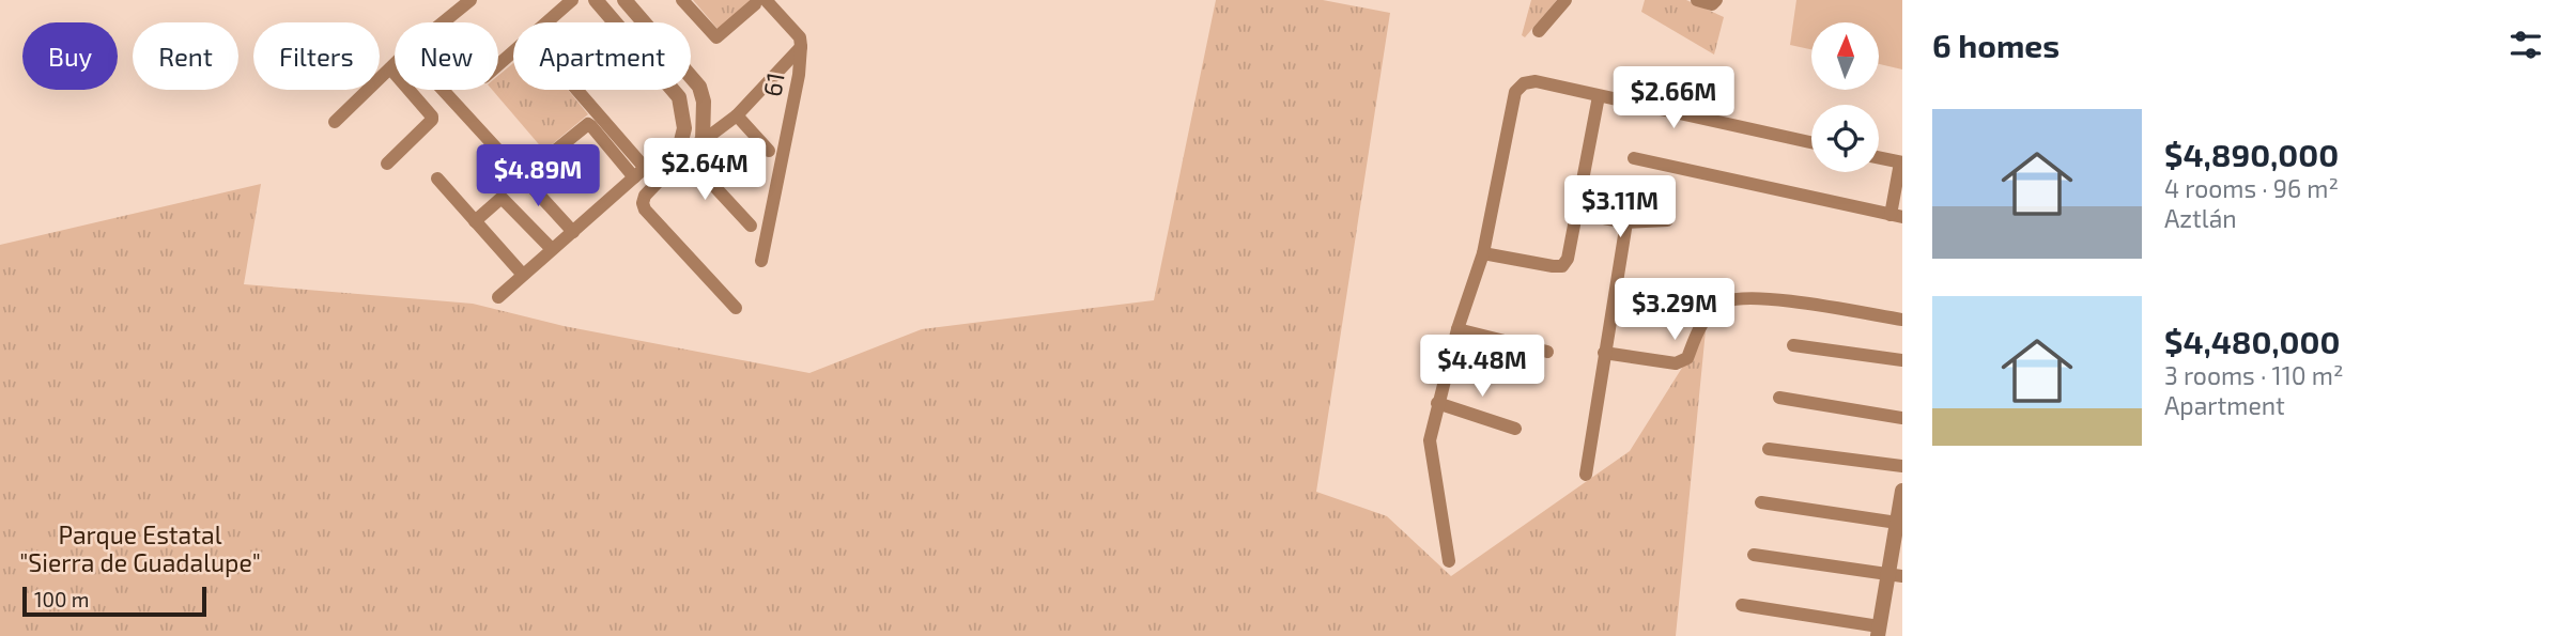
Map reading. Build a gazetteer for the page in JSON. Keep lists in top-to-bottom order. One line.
{"streets":{"street":["61"]},"parks":["Parque Estatal \"Sierra de Guadalupe\""],"scale_bar":"100 m","north":"top","page":{"heading":"6 homes","chip":["Buy","Rent","Filters","New","Apartment"],"price":["$2.66M","$2.64M","$4.89M","$3.11M","$3.29M","$4.48M"],"list":[{"name":"$4,890,000","note":"4 rooms · 96 m² · Aztlán"},{"name":"$4,480,000","note":"3 rooms · 110 m² · Apartment"}],"scale":"100 m"}}
